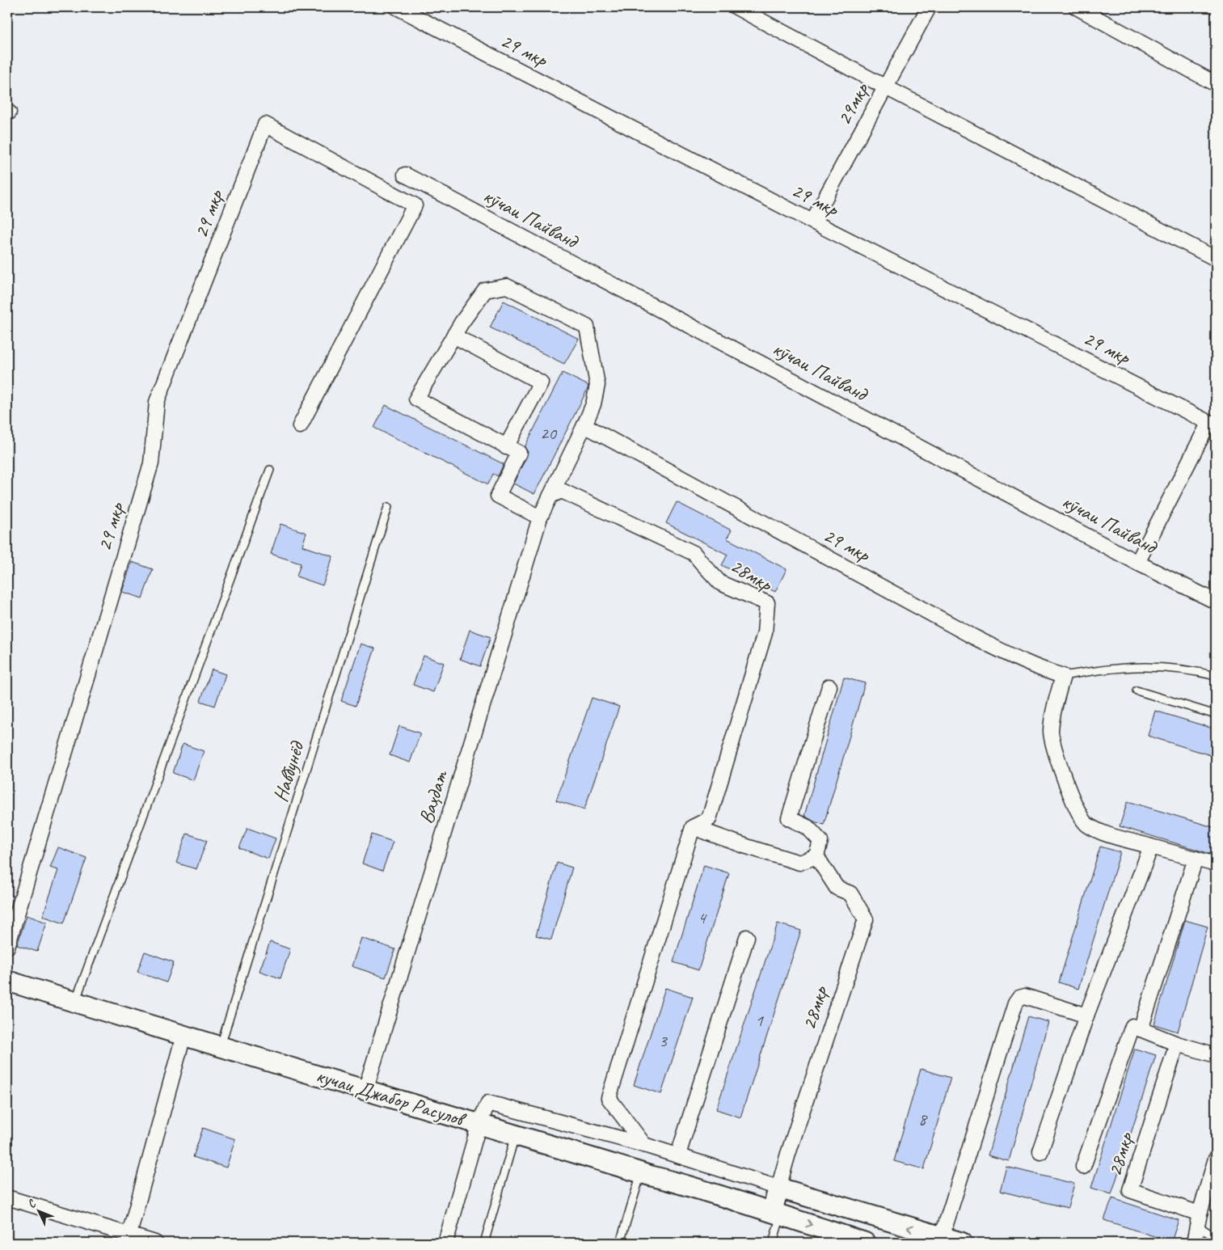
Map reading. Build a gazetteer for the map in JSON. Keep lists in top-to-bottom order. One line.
{"streets":{"street":["29 мкр","29мкр","кӯчаи Пайванд","28мкр","Ваҳдат","кучаи Джабор Расулов"],"lane":["Навбунёд"]},"crossings":[["29 мкр","29мкр"],["Навбунёд","кучаи Джабор Расулов"],["Ваҳдат","кучаи Джабор Расулов"]],"house_numbers":["20","4","1","3","8"],"north":"top left"}
